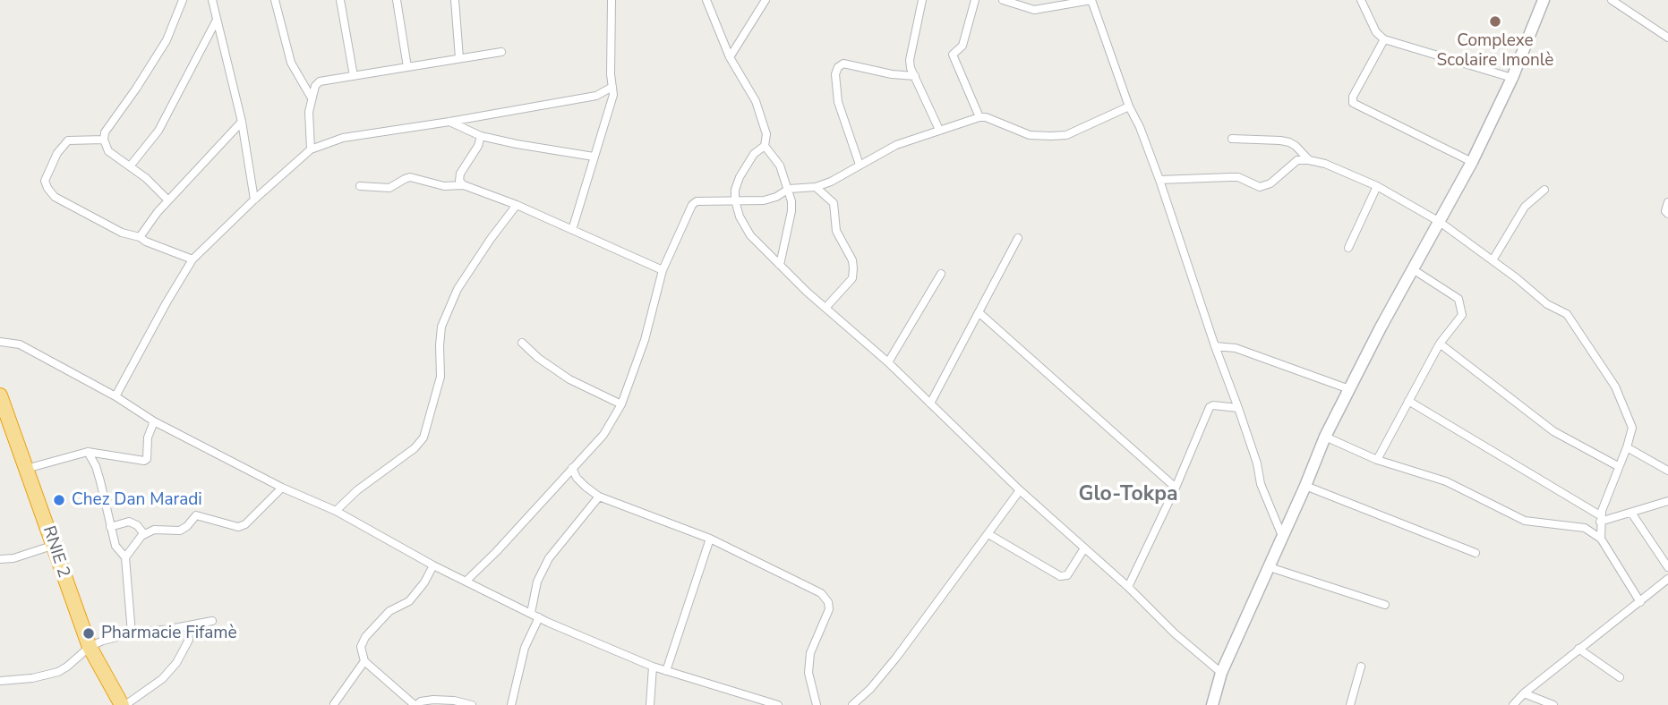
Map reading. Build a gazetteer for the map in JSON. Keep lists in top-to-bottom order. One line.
{"streets":{"highway":["RNIE 2"]},"districts":["Glo-Tokpa"],"places":["Complexe Scolaire Imonlè","Chez Dan Maradi","Pharmacie Fifamè"]}
